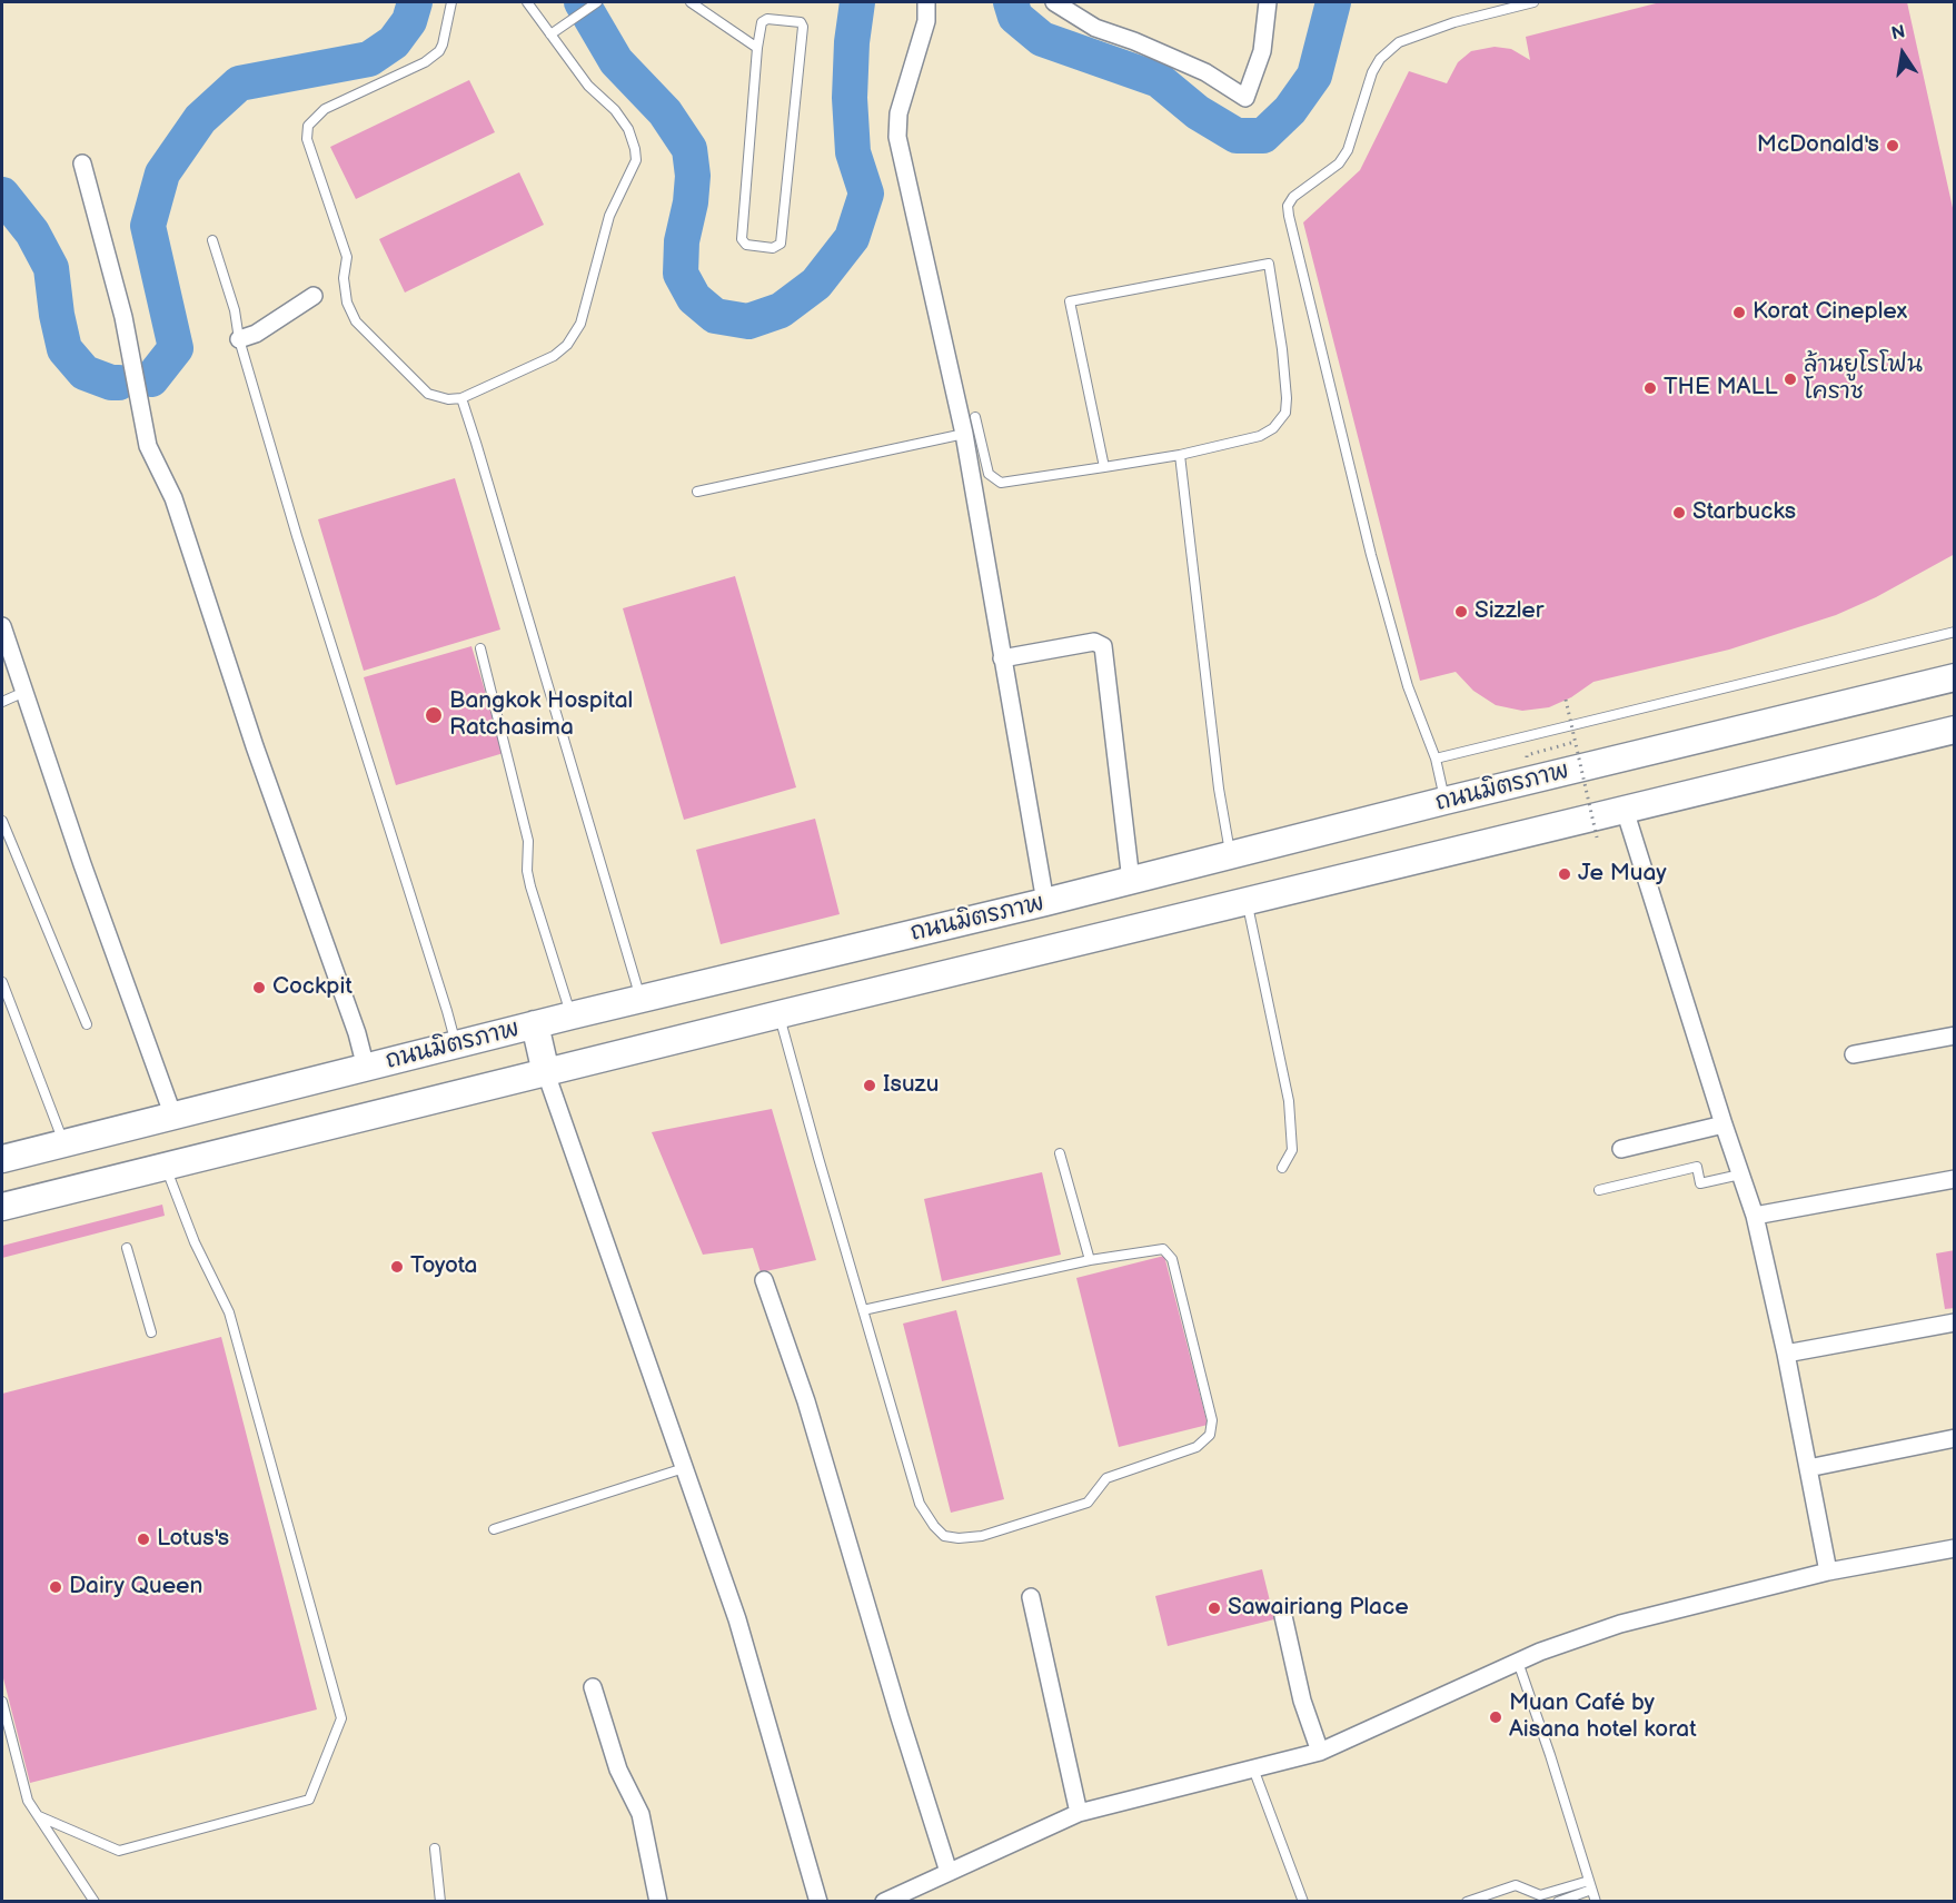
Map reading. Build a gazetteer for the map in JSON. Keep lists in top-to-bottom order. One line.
{"streets":{"highway":["ถนนมิตรภาพ"]},"places":["McDonald's","Korat Cineplex","ล้านยูโรโฟน โคราช","THE MALL","Starbucks","Sizzler","Bangkok Hospital Ratchasima","Je Muay","Cockpit","Isuzu","Toyota","Lotus's","Dairy Queen","Sawairiang Place","Muan Café by Aisana hotel korat"],"north":"top"}
